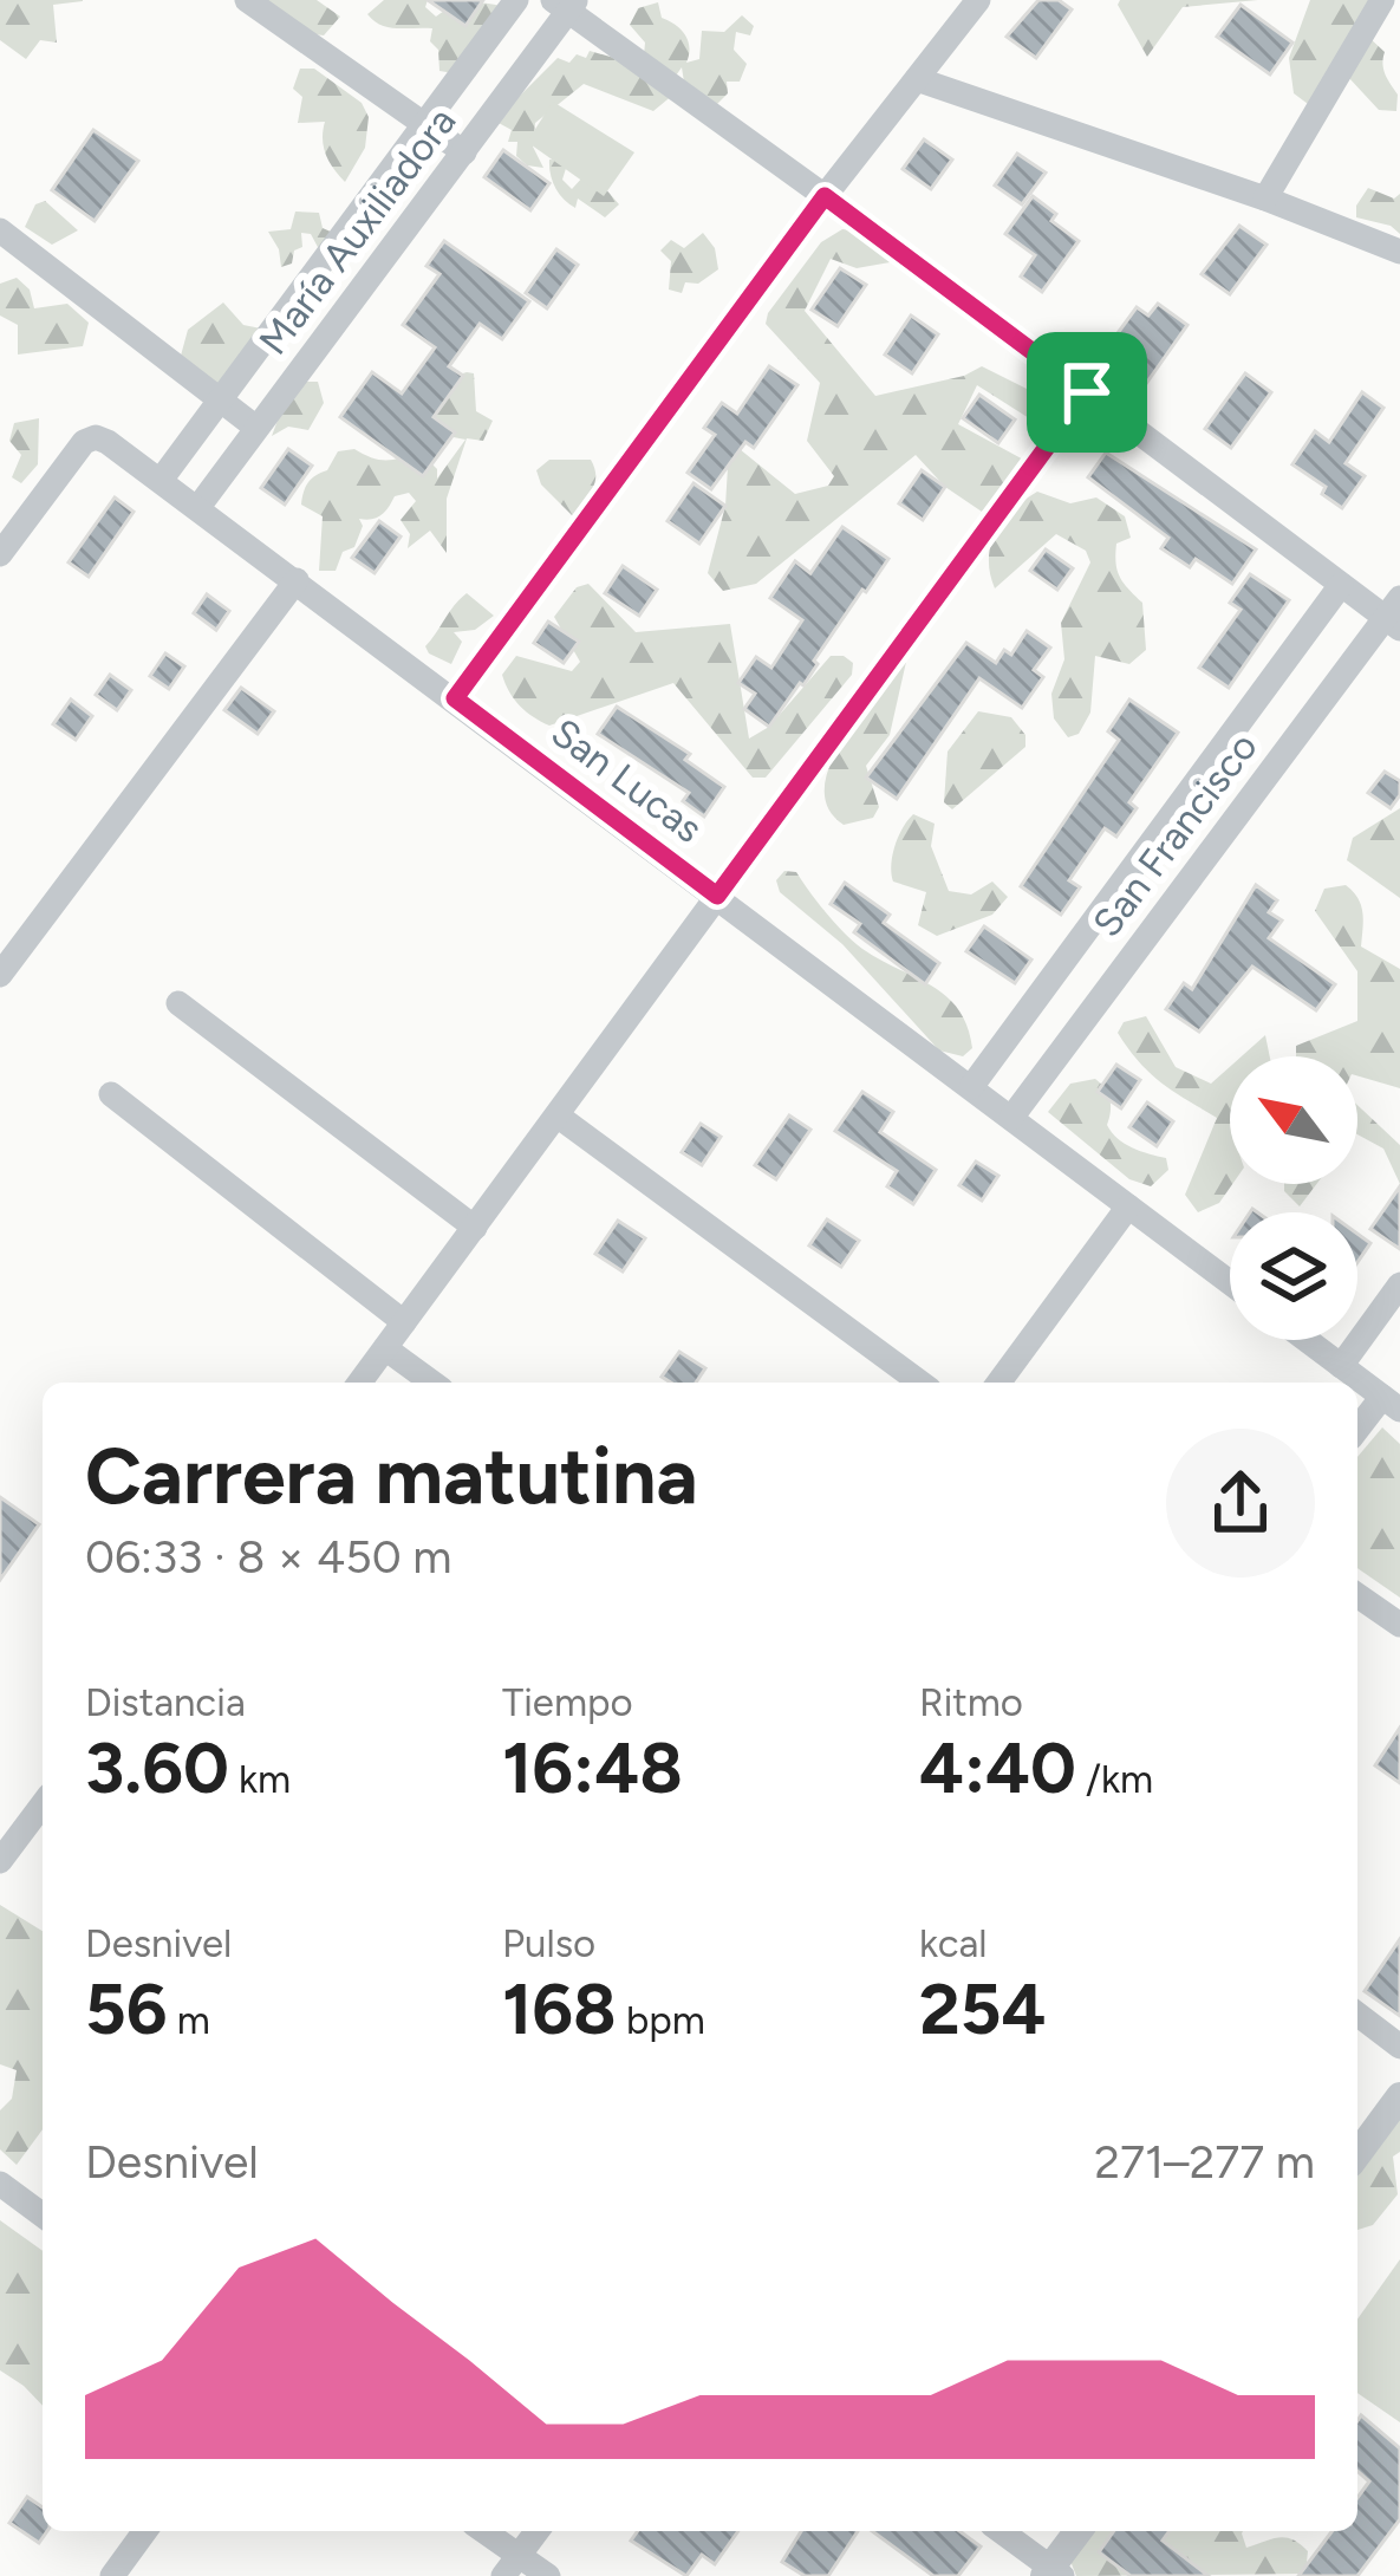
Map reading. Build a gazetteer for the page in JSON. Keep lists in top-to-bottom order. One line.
{"streets":{"street":["María Auxiliadora","San Lucas","San Francisco"]},"crossings":[["María Auxiliadora","San Lucas"],["San Lucas","San Francisco"]],"north":"top left","page":{"heading":["Carrera matutina","06:33 · 8 × 450 m"],"stats":[["Distancia","3.60 km"],["Tiempo","16:48"],["Ritmo","4:40 /km"],["Desnivel","56 m"],["Pulso","168 bpm"],["kcal","254"]],"chart":["Desnivel","271–277 m"]}}
